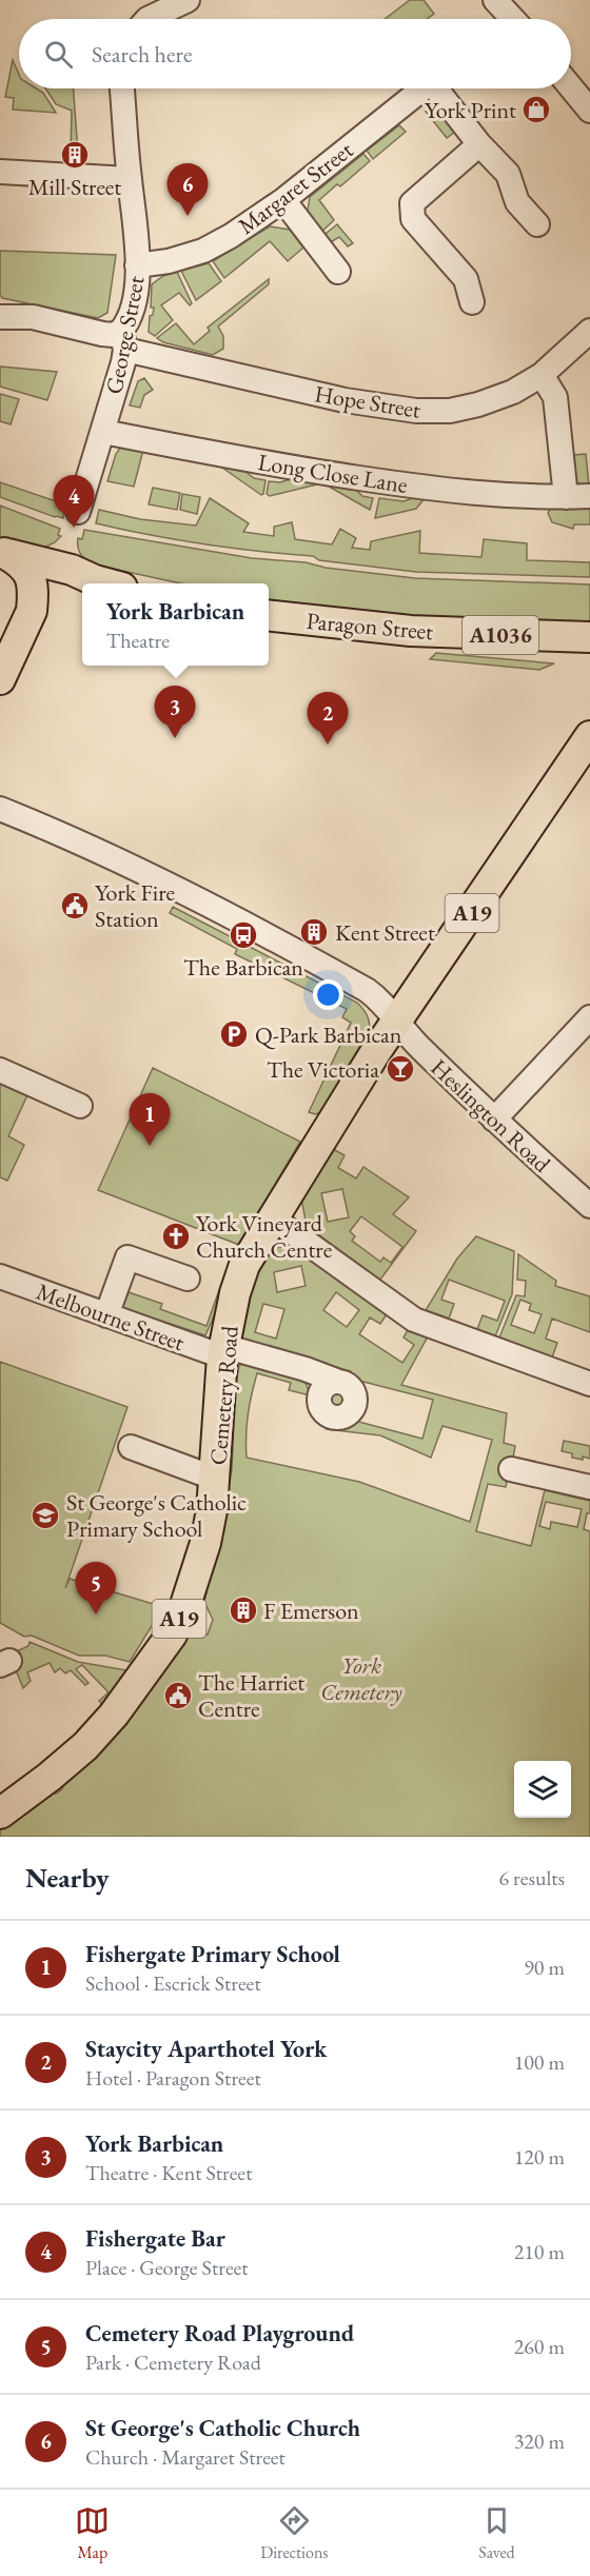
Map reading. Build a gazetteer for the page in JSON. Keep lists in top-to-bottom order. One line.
{"streets":{"main road":["Paragon Street","A1036","A19","Cemetery Road"],"street":["Margaret Street","George Street","Hope Street","Long Close Lane","Heslington Road","Melbourne Street"]},"crossings":[["Margaret Street","George Street"],["George Street","Hope Street"],["George Street","Long Close Lane"],["A19","Heslington Road"],["A19","Cemetery Road"],["Heslington Road","Cemetery Road"],["Melbourne Street","Cemetery Road"]],"parks":["York Cemetery"],"places":{"shop":["York Print"],"building":["Mill Street","Kent Street","F Emerson"],"public building":["York Fire Station","The Harriet Centre"],"bus stop":["The Barbican"],"parking":["Q-Park Barbican"],"bar":["The Victoria"],"church":["York Vineyard Church Centre"],"school or university":["St George's Catholic Primary School"]},"page":{"search":"Search here","pins":["6","4","3","2","1","5"],"popup":["York Barbican","Theatre"],"heading":["Nearby","6 results"],"list":[{"mark":"1","name":"Fishergate Primary School","note":"School · Escrick Street","value":"90 m"},{"mark":"2","name":"Staycity Aparthotel York","note":"Hotel · Paragon Street","value":"100 m"},{"mark":"3","name":"York Barbican","note":"Theatre · Kent Street","value":"120 m"},{"mark":"4","name":"Fishergate Bar","note":"Place · George Street","value":"210 m"},{"mark":"5","name":"Cemetery Road Playground","note":"Park · Cemetery Road","value":"260 m"},{"mark":"6","name":"St George's Catholic Church","note":"Church · Margaret Street","value":"320 m"}],"nav":["Map","Directions","Saved"]}}
